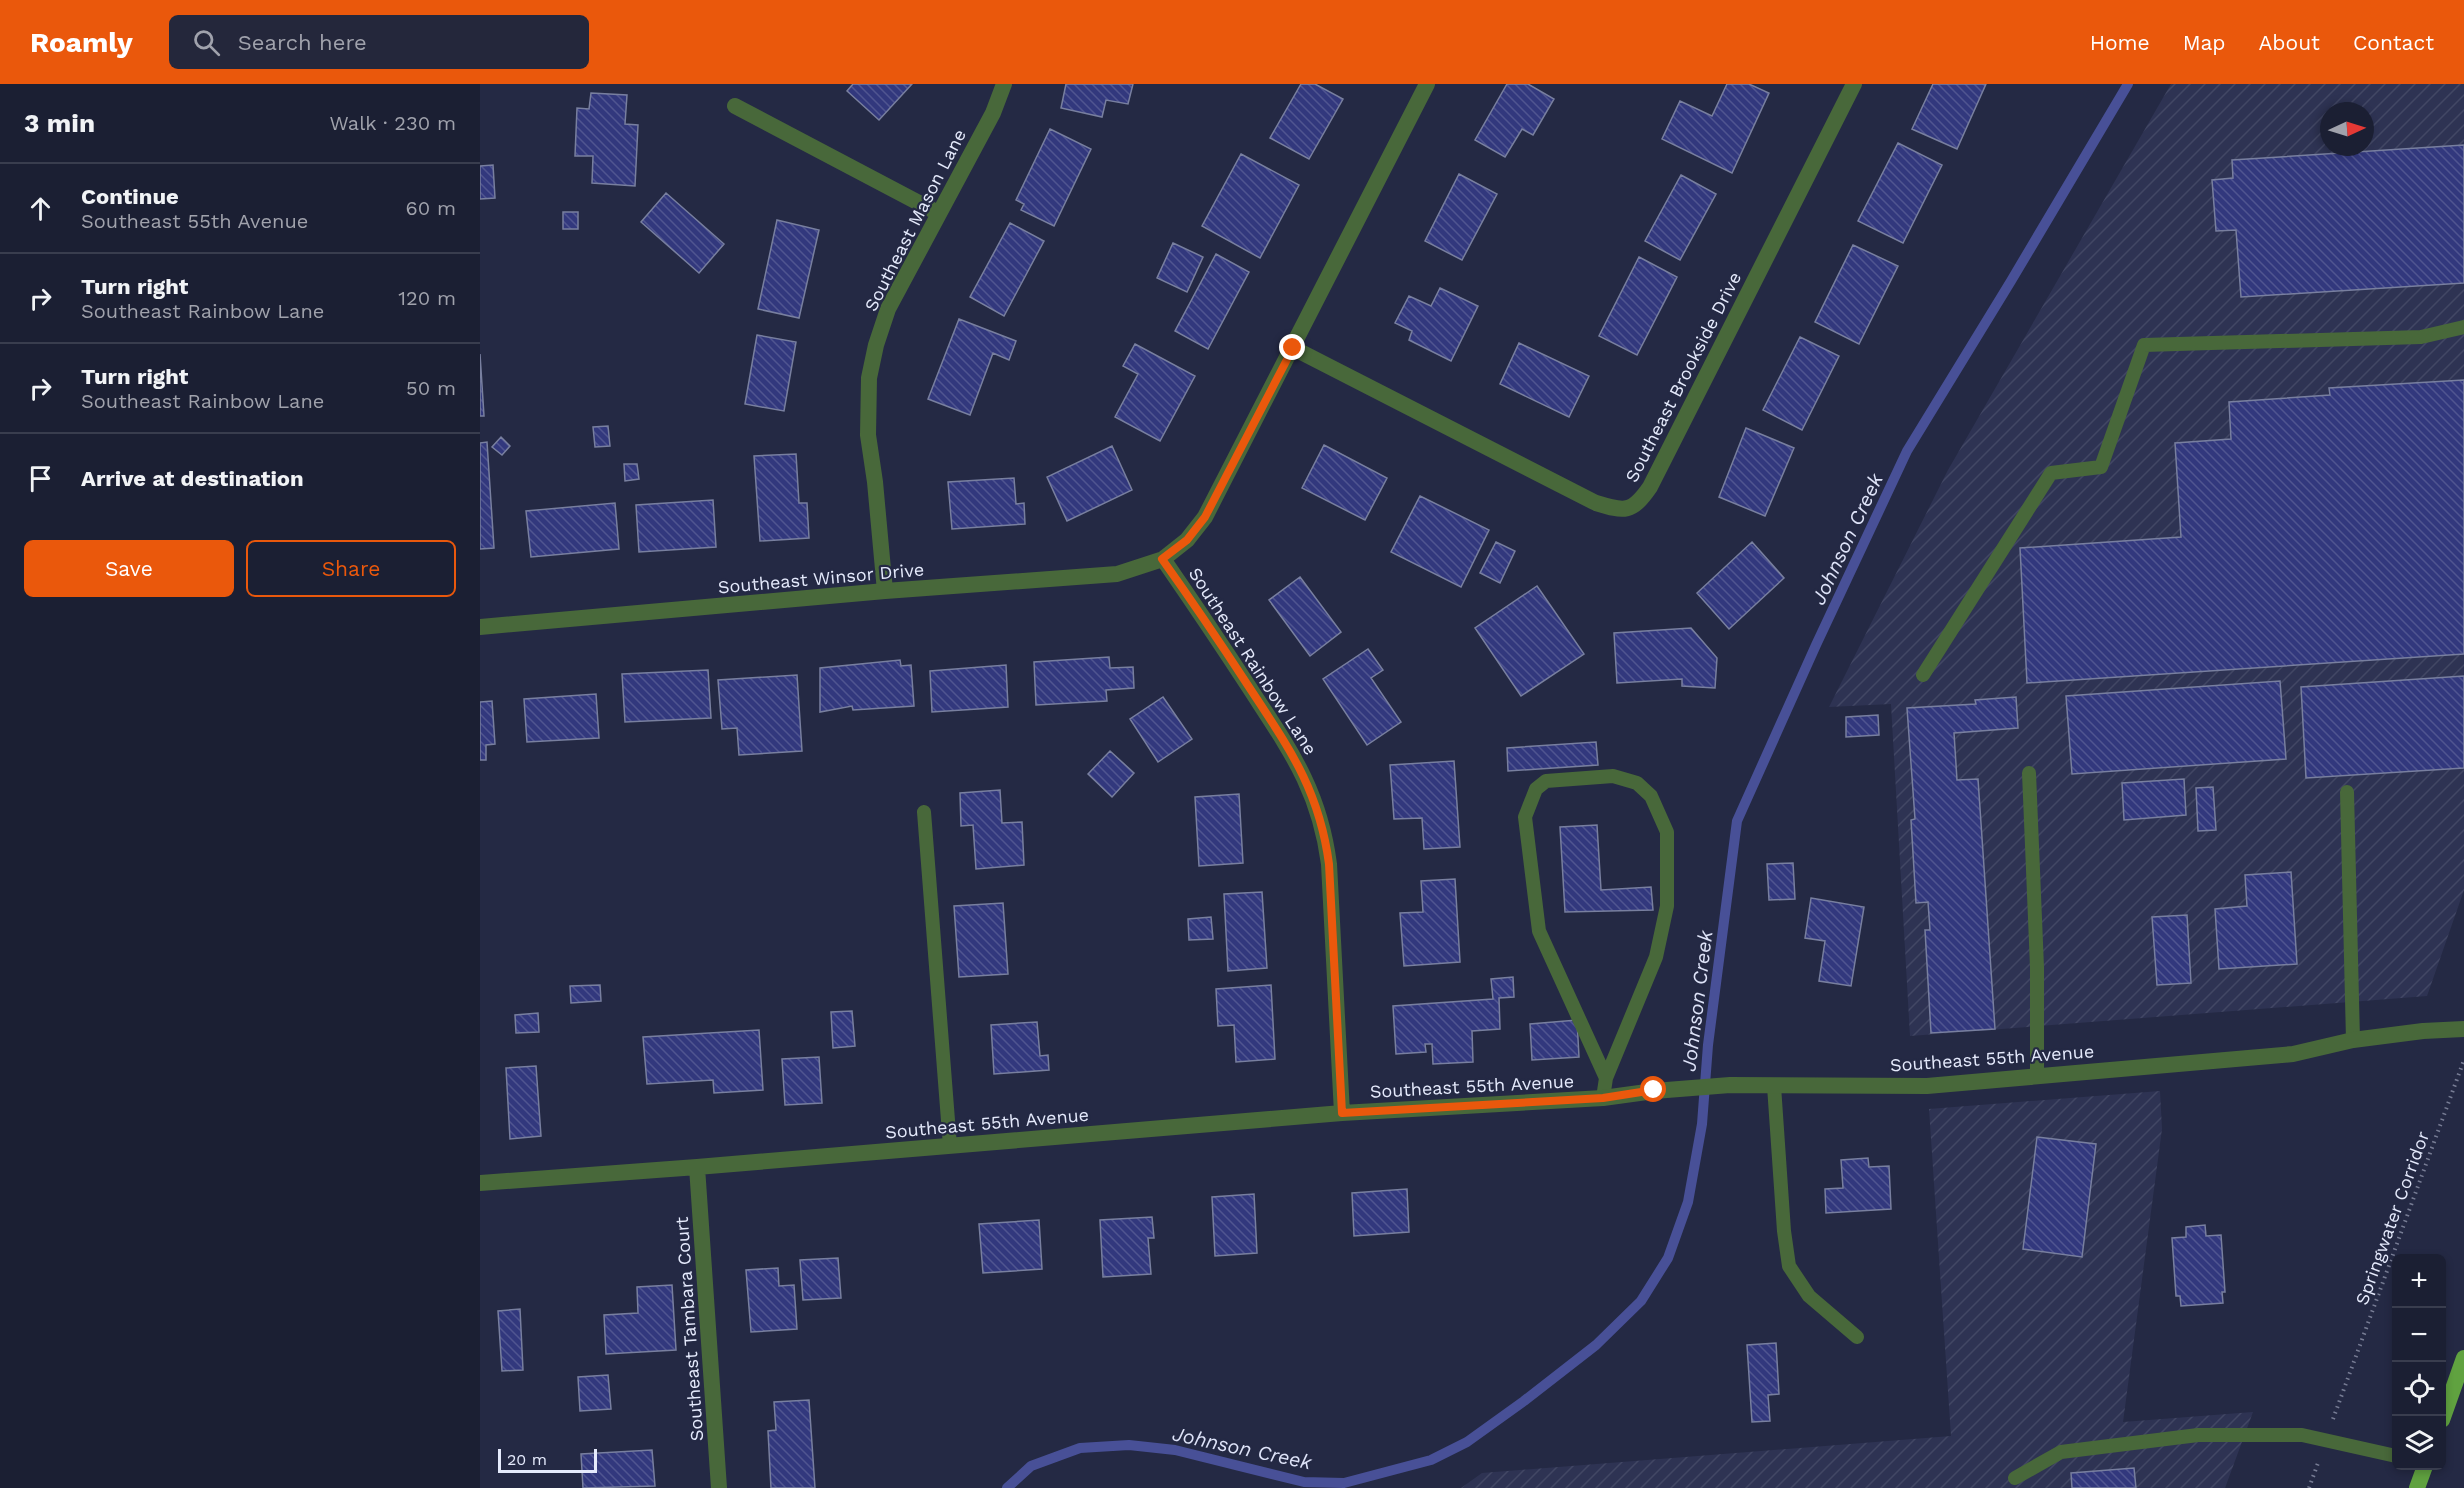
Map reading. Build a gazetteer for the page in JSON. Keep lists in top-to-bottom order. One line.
{"streets":{"street":["Southeast Mason Lane","Southeast Brookside Drive","Southeast Winsor Drive","Southeast Rainbow Lane","Southeast 55th Avenue","Southeast Tambara Court"],"path":["Springwater Corridor"]},"crossings":[["Southeast Mason Lane","Southeast Winsor Drive"],["Southeast Brookside Drive","Southeast Rainbow Lane"],["Southeast Winsor Drive","Southeast Rainbow Lane"],["Southeast Rainbow Lane","Southeast 55th Avenue"],["Southeast 55th Avenue","Southeast Tambara Court"]],"water":["Johnson Creek"],"scale_bar":"20 m","north":"right","page":{"header":"Roamly","search":"Search here","nav":["Home","Map","About","Contact"],"heading":["3 min","Walk · 230 m"],"list":[["Continue","Southeast 55th Avenue","60 m"],["Turn right","Southeast Rainbow Lane","120 m"],["Turn right","Southeast Rainbow Lane","50 m"],"Arrive at destination"],"buttons":["Save","Share"],"map_buttons":["+","−"],"scale":"20 m"}}
